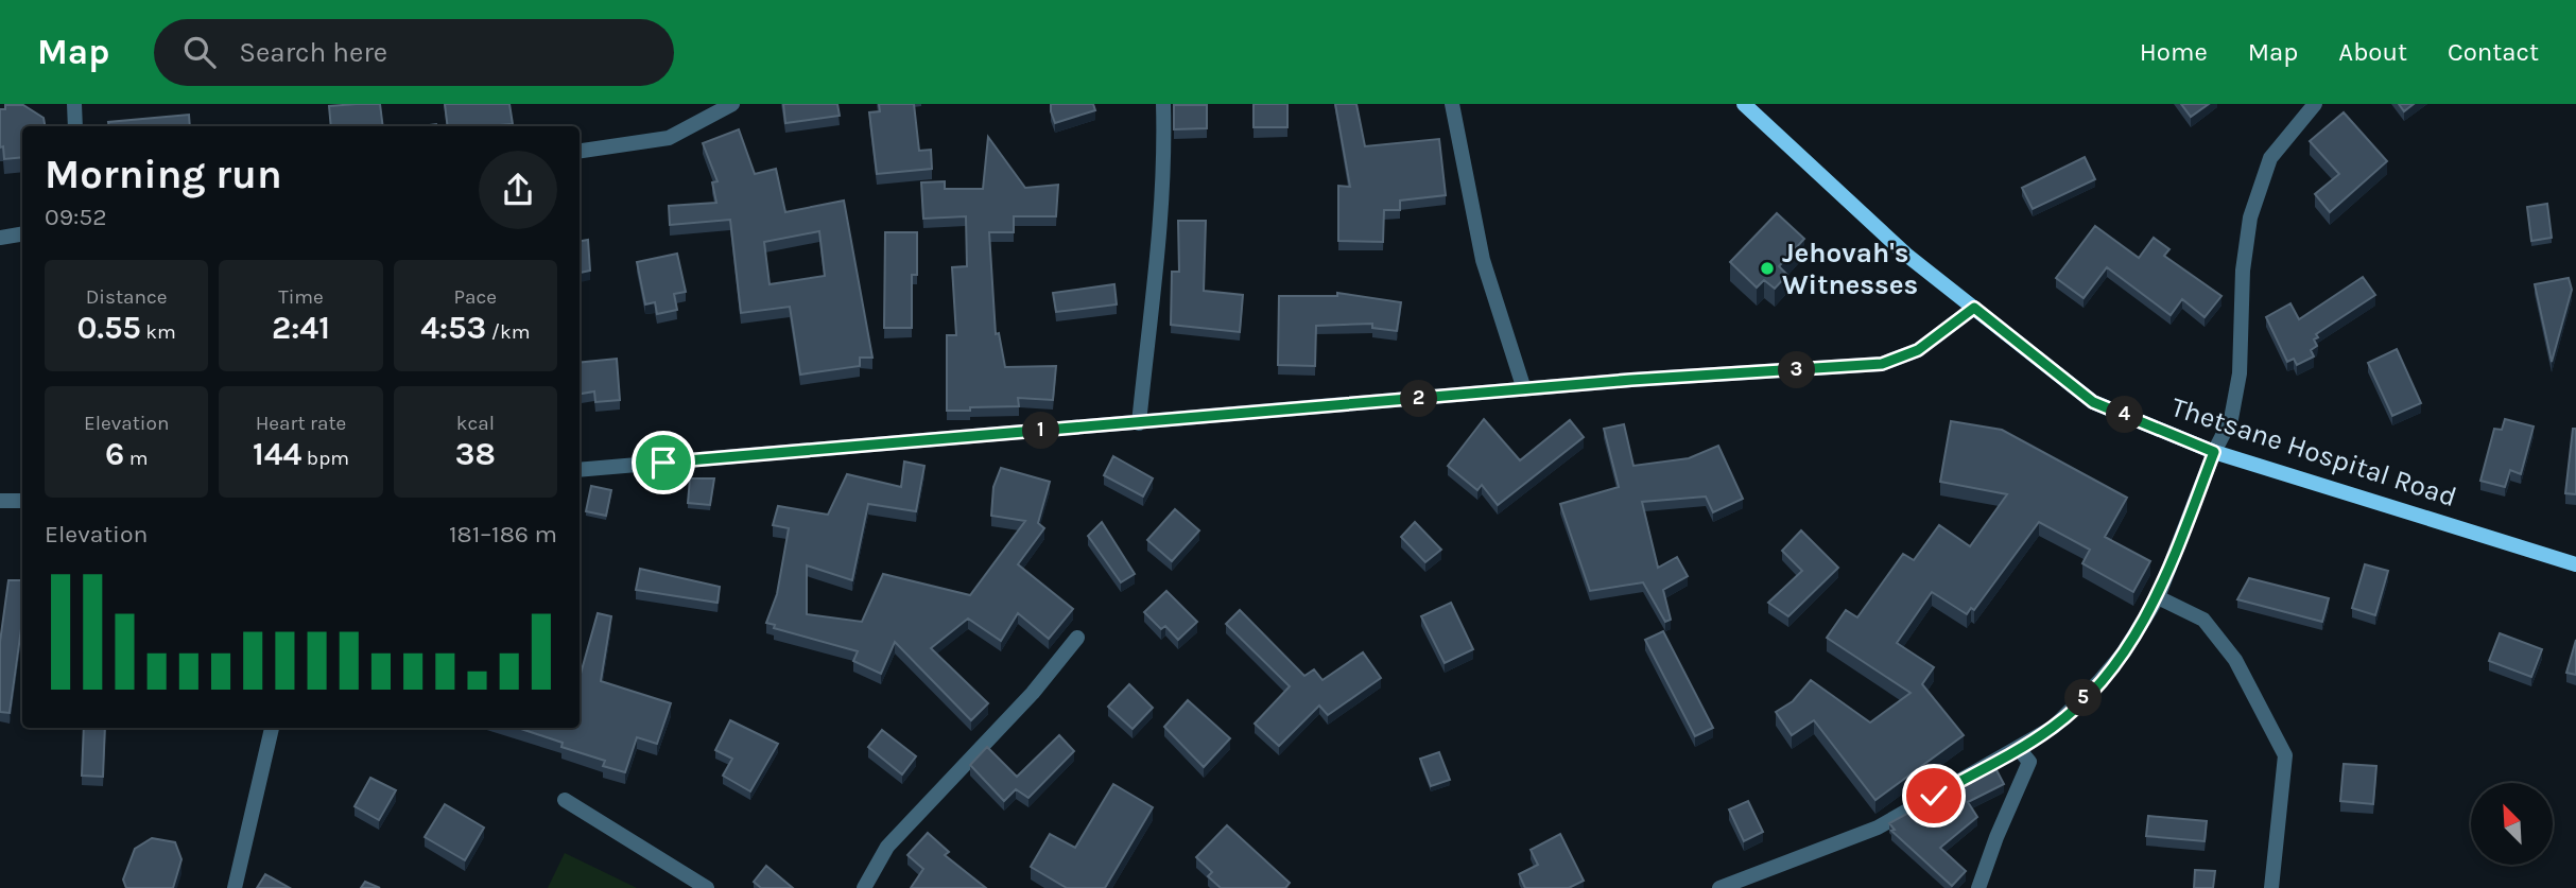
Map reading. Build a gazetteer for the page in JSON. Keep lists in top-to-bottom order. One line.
{"streets":{"main road":["Thetsane Hospital Road"]},"places":["Jehovah's Witnesses"],"north":"top left","page":{"header":"Map","search":"Search here","nav":["Home","Map","About","Contact"],"heading":["Morning run","09:52"],"stats":[["Distance","0.55 km"],["Time","2:41"],["Pace","4:53 /km"],["Elevation","6 m"],["Heart rate","144 bpm"],["kcal","38"]],"pins":["3","2","4","1","5"],"chart":["Elevation","181–186 m"]}}
